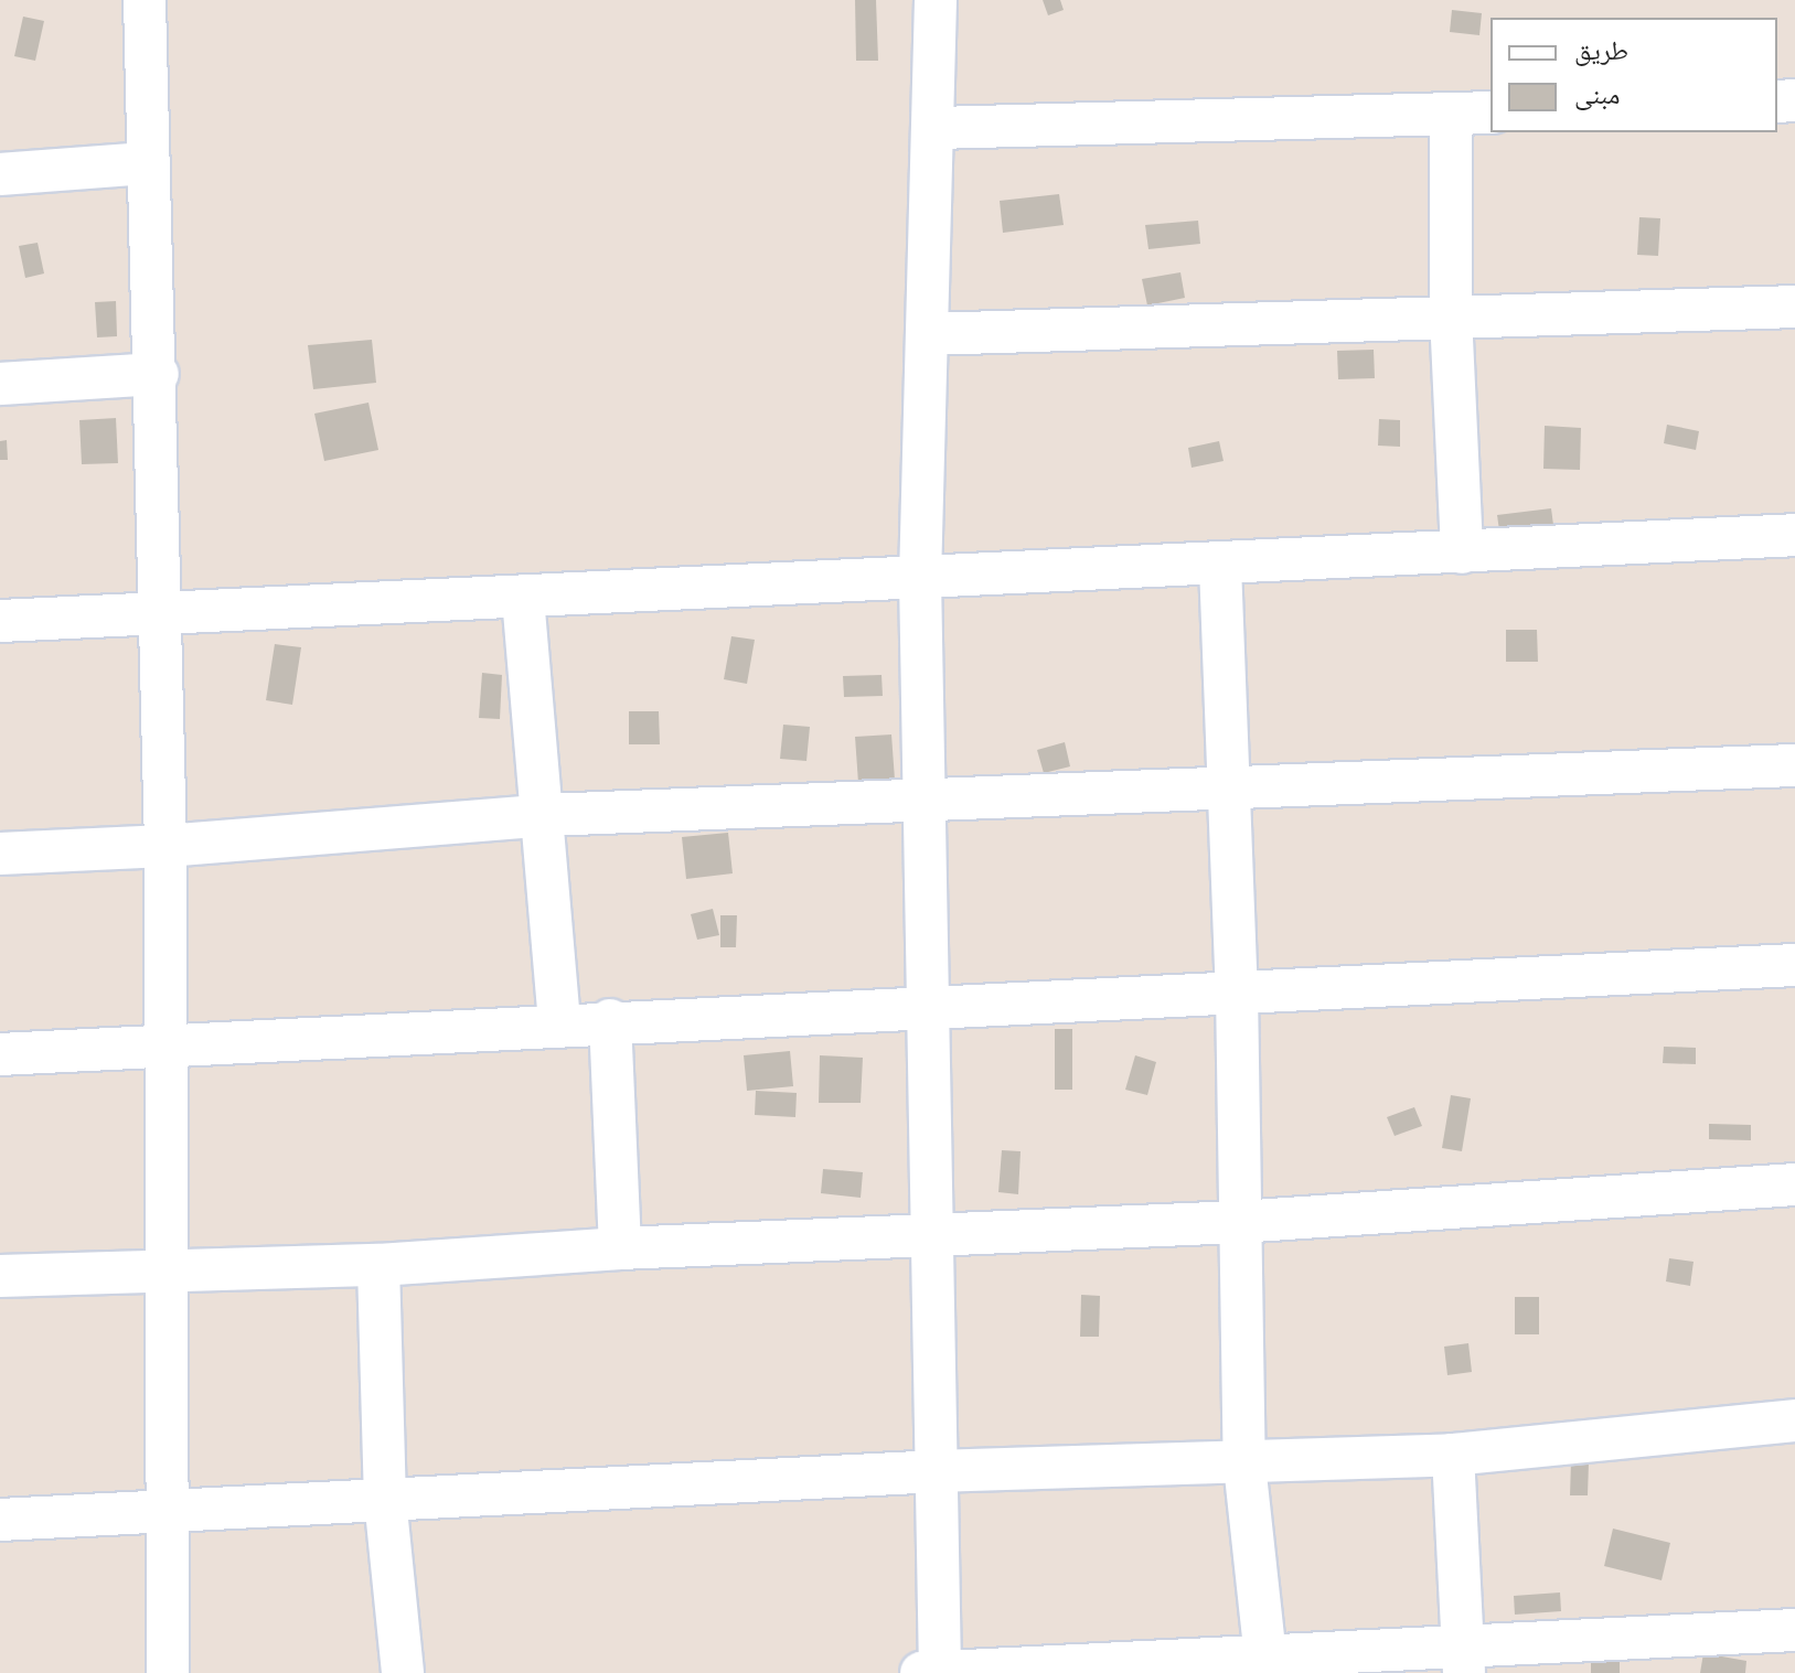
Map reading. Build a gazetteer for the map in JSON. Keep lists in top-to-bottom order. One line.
{"legend":["طريق","مبنى"]}
